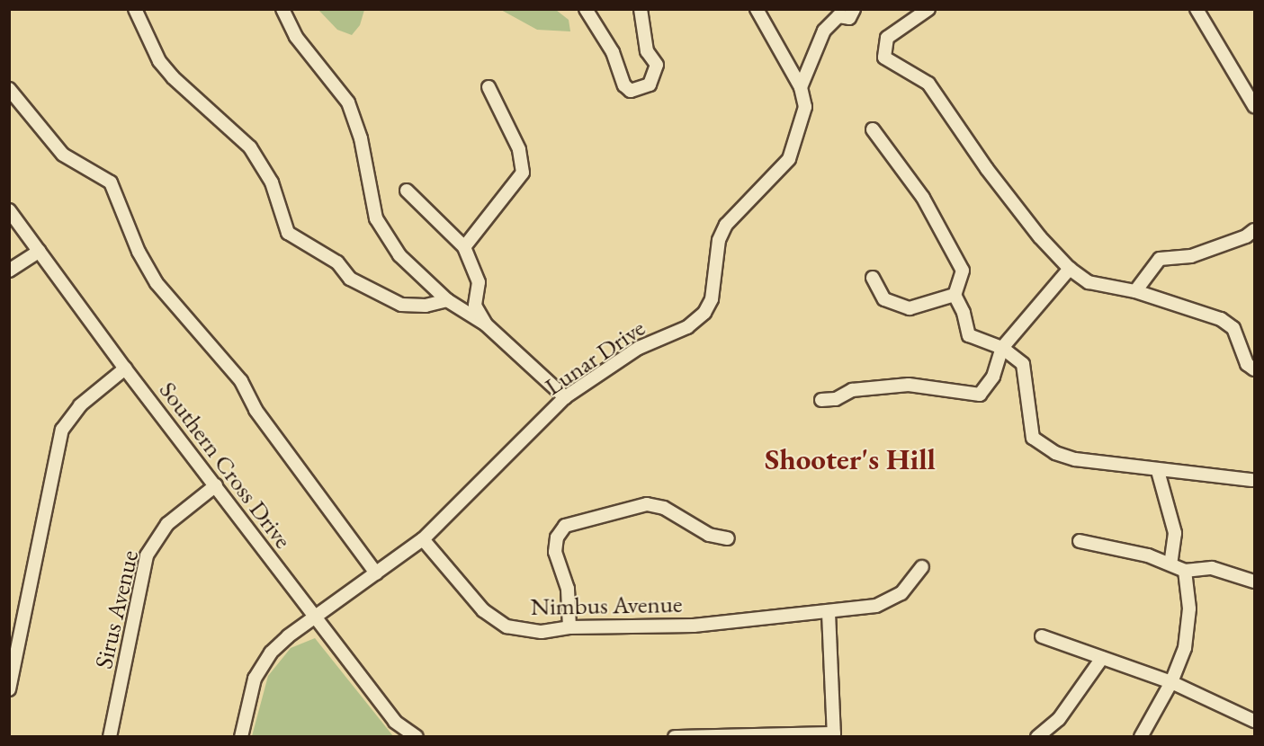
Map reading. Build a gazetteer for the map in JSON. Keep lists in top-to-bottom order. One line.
{"streets":{"street":["Lunar Drive","Southern Cross Drive","Nimbus Avenue","Sirus Avenue"]},"crossings":[["Lunar Drive","Southern Cross Drive"],["Lunar Drive","Nimbus Avenue"],["Southern Cross Drive","Sirus Avenue"]],"districts":["Shooter's Hill"]}
